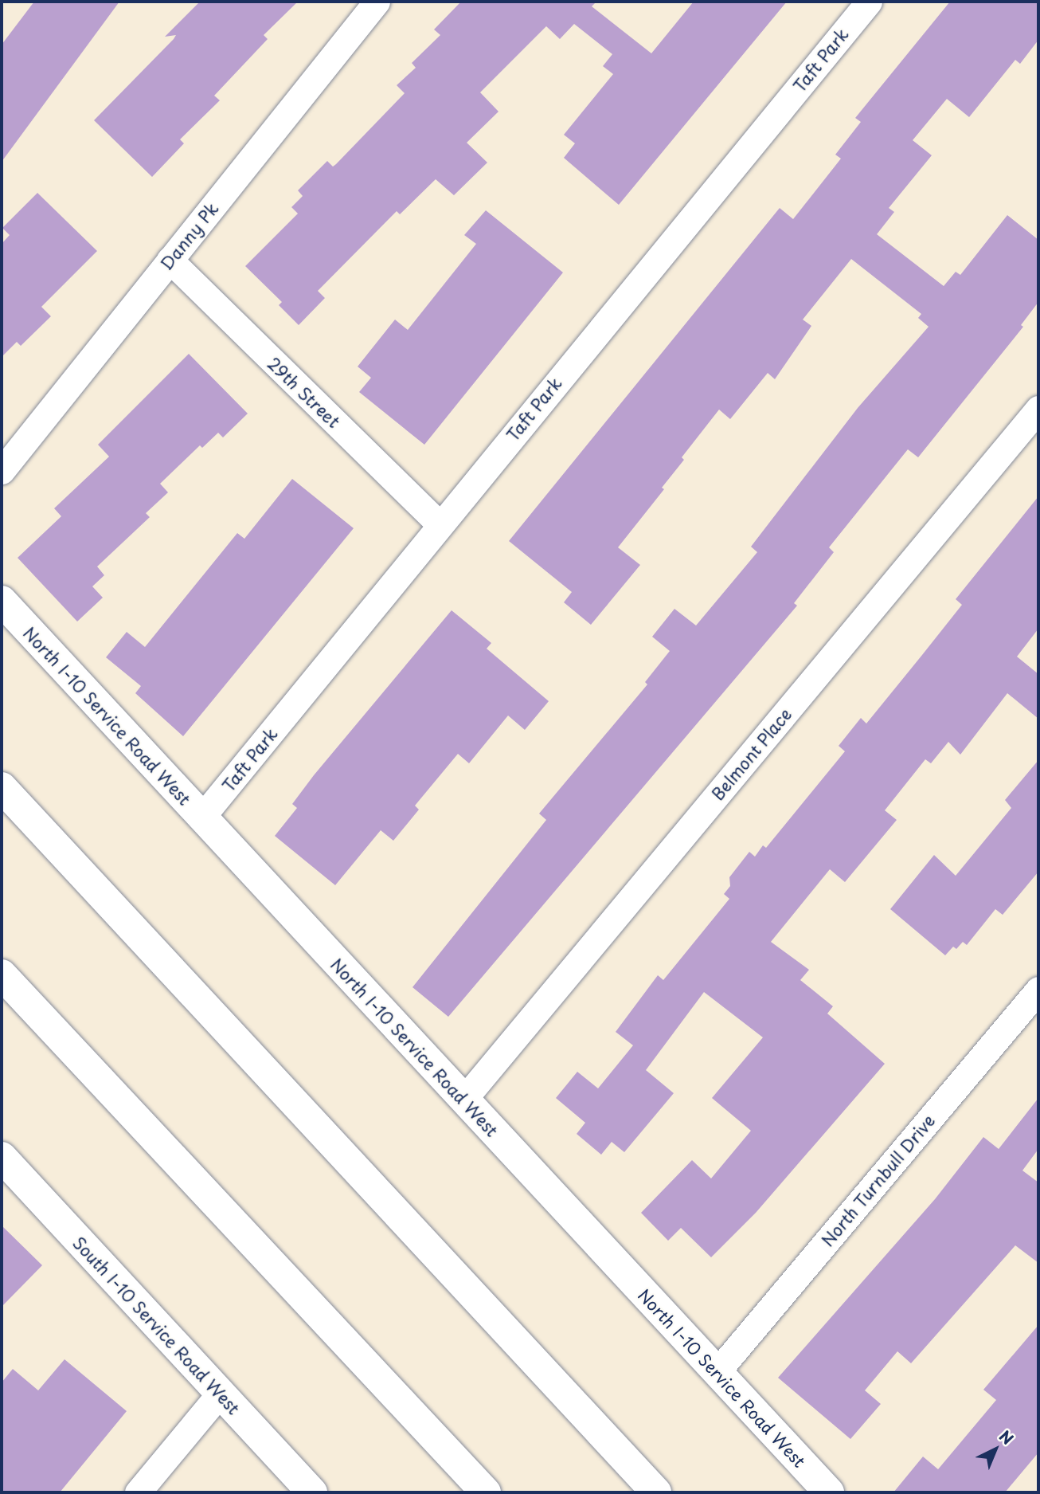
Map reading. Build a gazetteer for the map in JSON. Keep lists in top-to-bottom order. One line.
{"streets":{"main road":["North I-10 Service Road West","South I-10 Service Road West"],"street":["Taft Park","Danny Pk","29th Street","Belmont Place","North Turnbull Drive"]},"crossings":[["Taft Park","29th Street"],["Taft Park","North I-10 Service Road West"],["Danny Pk","29th Street"],["North I-10 Service Road West","Belmont Place"],["North I-10 Service Road West","North Turnbull Drive"]],"north":"top right"}
